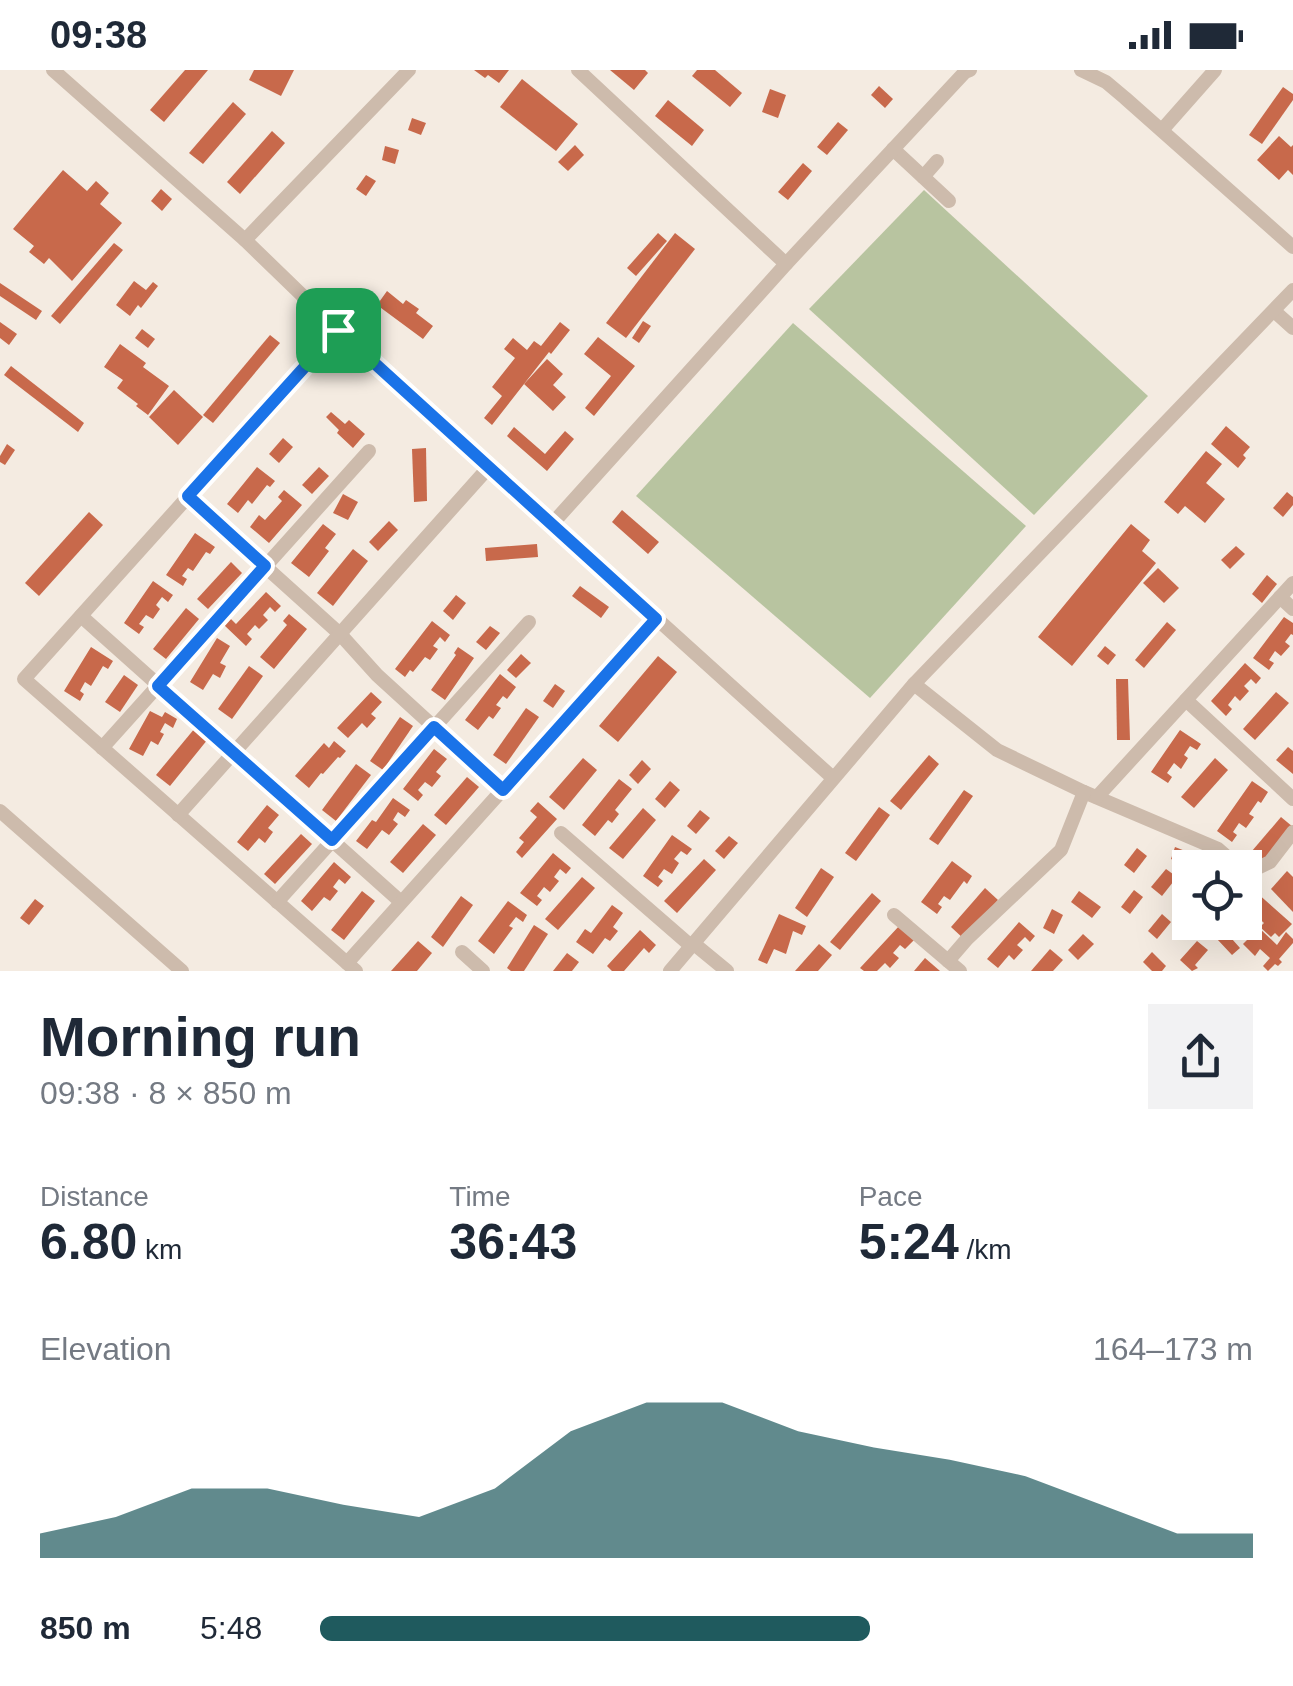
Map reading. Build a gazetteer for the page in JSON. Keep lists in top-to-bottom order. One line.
{"page":{"status":"09:38","heading":["Morning run","09:38 · 8 × 850 m"],"stats":[["Distance","6.80 km"],["Time","36:43"],["Pace","5:24 /km"]],"chart":["Elevation","164–173 m"],"list":[{"name":"850 m","note":"5:48"}]}}
